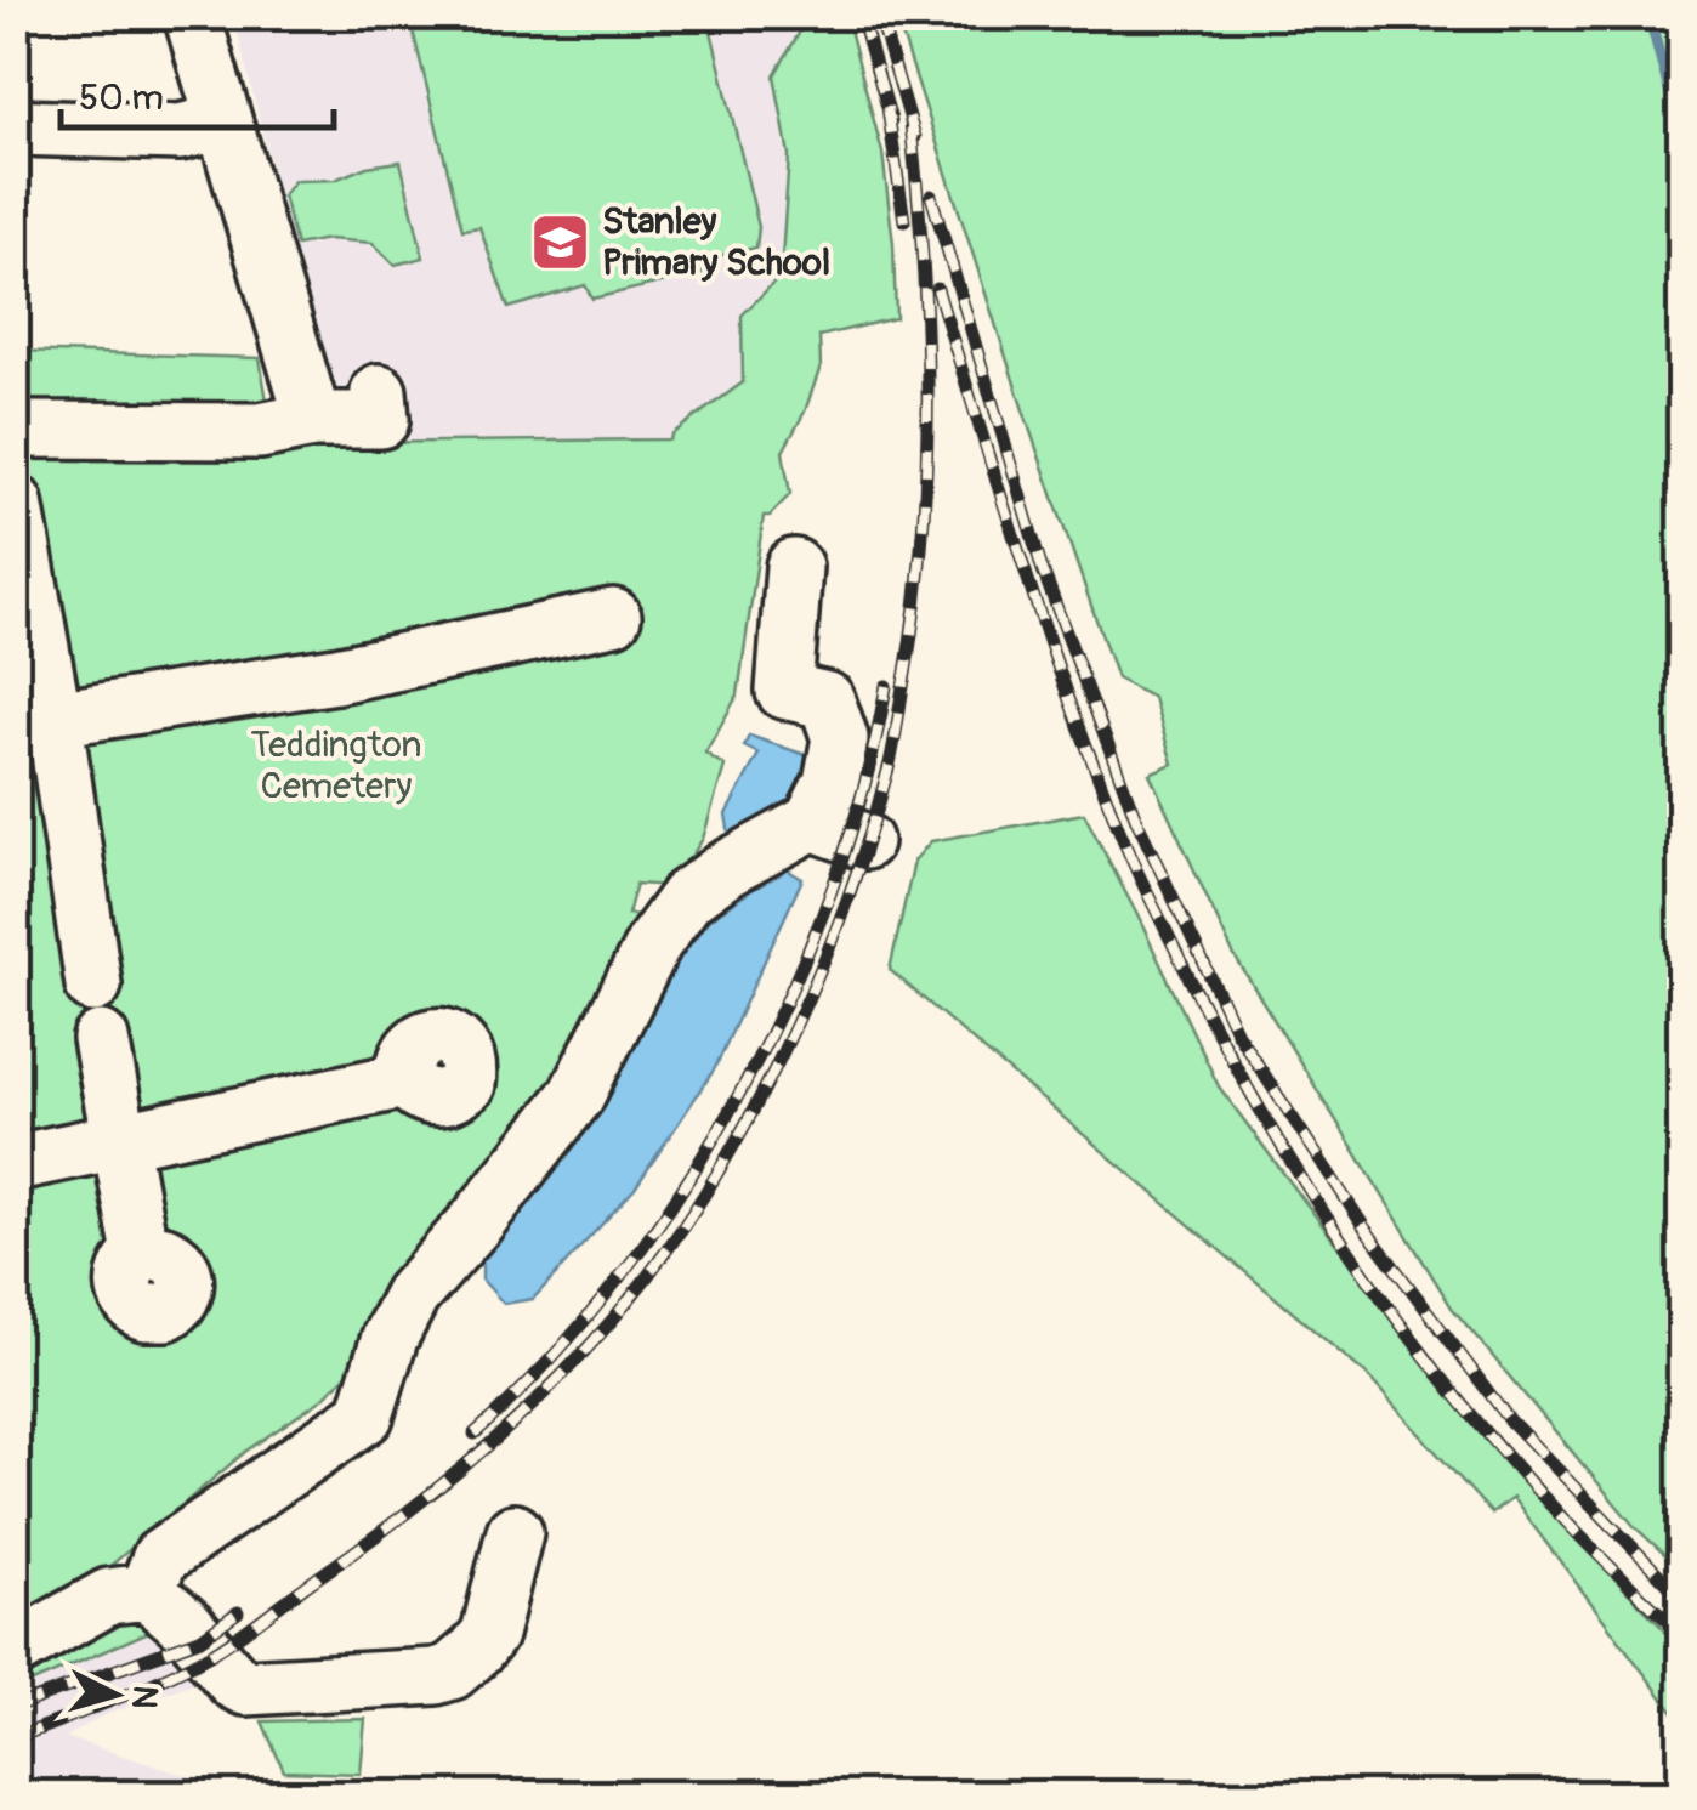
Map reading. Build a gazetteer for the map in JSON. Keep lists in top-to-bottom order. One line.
{"parks":["Teddington Cemetery"],"places":{"school or university":["Stanley Primary School"]},"scale_bar":"50 m","north":"right"}
